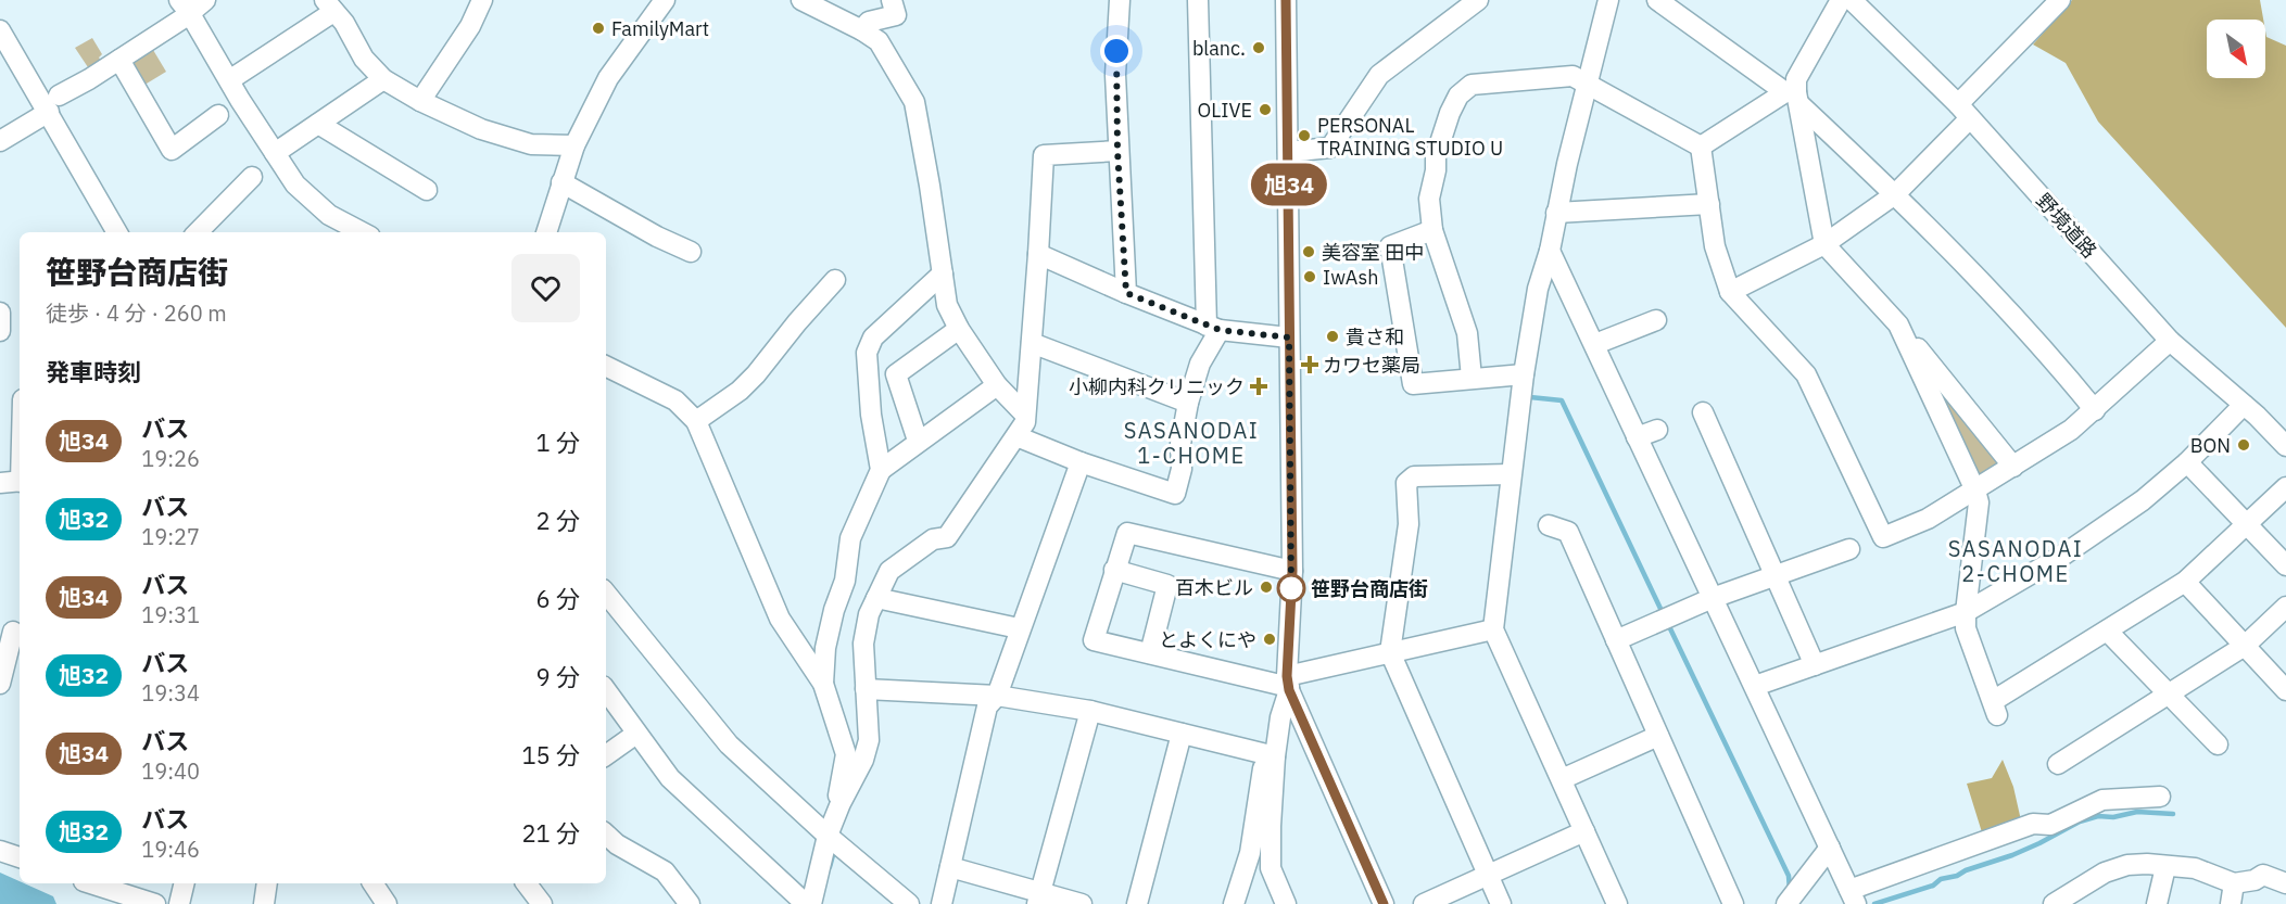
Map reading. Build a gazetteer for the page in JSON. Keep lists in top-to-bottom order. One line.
{"streets":{"street":["野境道路"]},"districts":["SASANODAI 1-CHOME","SASANODAI 2-CHOME"],"places":{"other":["FamilyMart","blanc.","OLIVE","PERSONAL TRAINING STUDIO U","美容室 田中","IwAsh","貴さ和","BON","百木ビル","笹野台商店街","とよくにや"],"health":["カワセ薬局","小柳内科クリニック"]},"lines":["bus line 旭34"],"north":"bottom right","page":{"on_map":"旭34","heading":[["笹野台商店街","徒歩 · 4 分 · 260 m"],"発車時刻"],"list":[{"mark":"旭34","name":"バス","note":"19:26","value":"1 分"},{"mark":"旭32","name":"バス","note":"19:27","value":"2 分"},{"mark":"旭34","name":"バス","note":"19:31","value":"6 分"},{"mark":"旭32","name":"バス","note":"19:34","value":"9 分"},{"mark":"旭34","name":"バス","note":"19:40","value":"15 分"},{"mark":"旭32","name":"バス","note":"19:46","value":"21 分"}]}}
